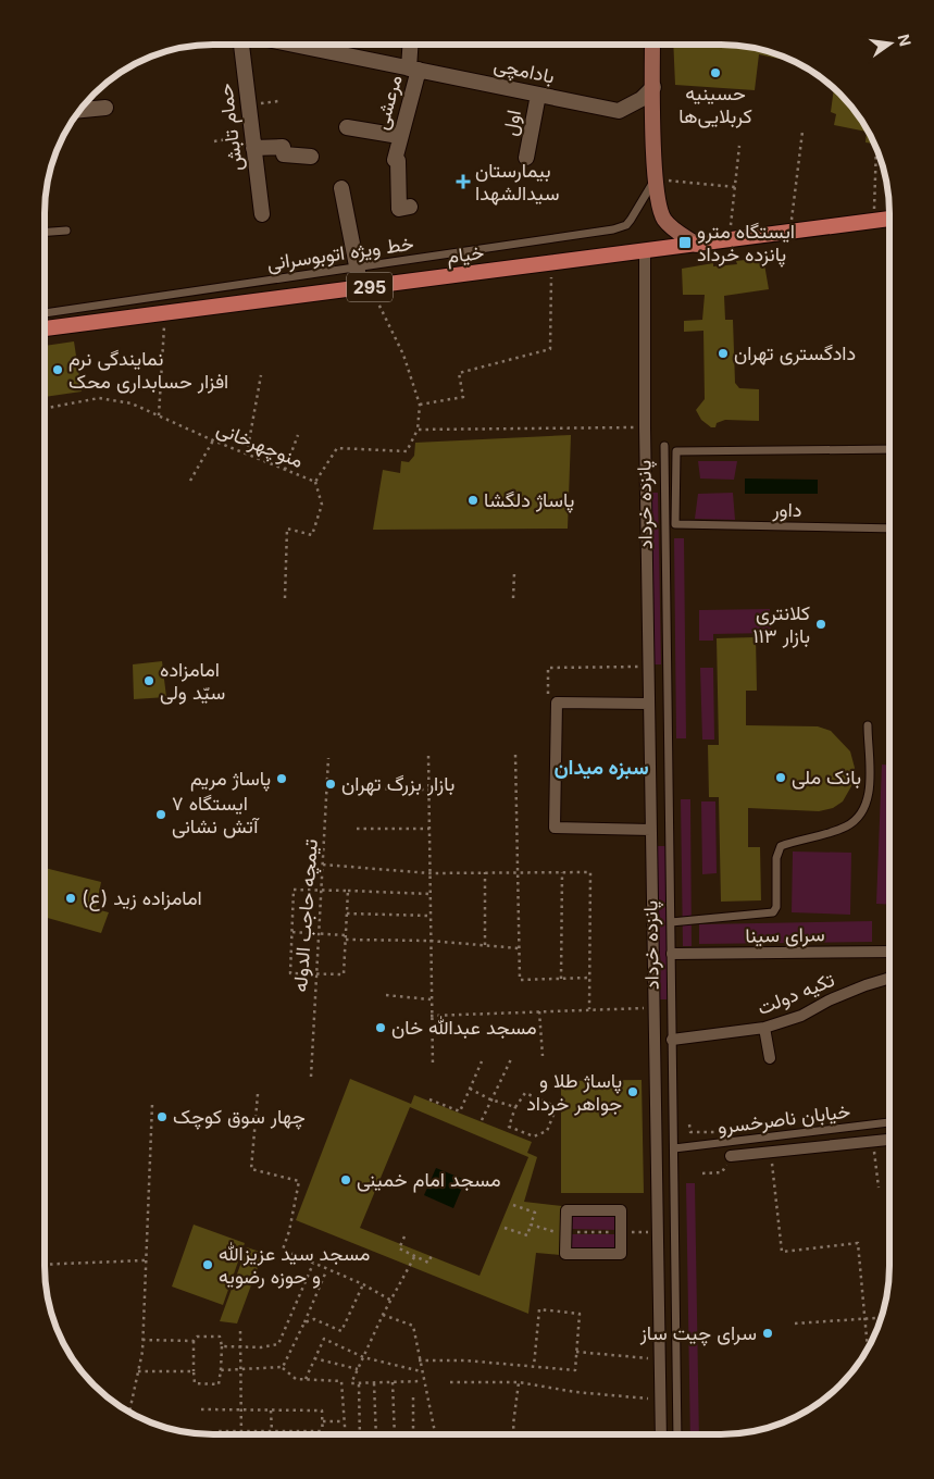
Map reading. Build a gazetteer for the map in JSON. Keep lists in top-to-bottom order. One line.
{"streets":{"main road":["خیام","295"],"street":["بادامچی","مرعشی","اول","حمام تابش","سرای سینا","تکیه دولت"],"lane":["خط ویژه اتوبوسرانی","پانزده خرداد","داور","خیابان ناصرخسرو"],"path":["منوچهرخانی","تیمچه حاجب الدوله"]},"crossings":[["بادامچی","مرعشی"],["بادامچی","اول"],["پانزده خرداد","داور"],["پانزده خرداد","سرای سینا"],["پانزده خرداد","تکیه دولت"],["پانزده خرداد","خیابان ناصرخسرو"]],"districts":["سبزه میدان"],"places":{"other":["حسینیه کربلایی‌ها","دادگستری تهران","نمایندگی نرم افزار حسابداری محک","پاساژ دلگشا","کلانتری ۱۱۳ بازار","امامزاده سیّد ولی","بانک ملی","پاساژ مریم","بازار بزرگ تهران","ایستگاه ۷ آتش نشانی","امامزاده زید (ع)","مسجد عبدالله خان","پاساژ طلا و جواهر خرداد","چهار سوق کوچک","مسجد امام خمینی","مسجد سید عزیزالله و حوزه رضویه","سرای چیت ساز"],"health":["بیمارستان سیدالشهدا"],"transit":["ایستگاه مترو پانزده خرداد"]},"north":"right"}
